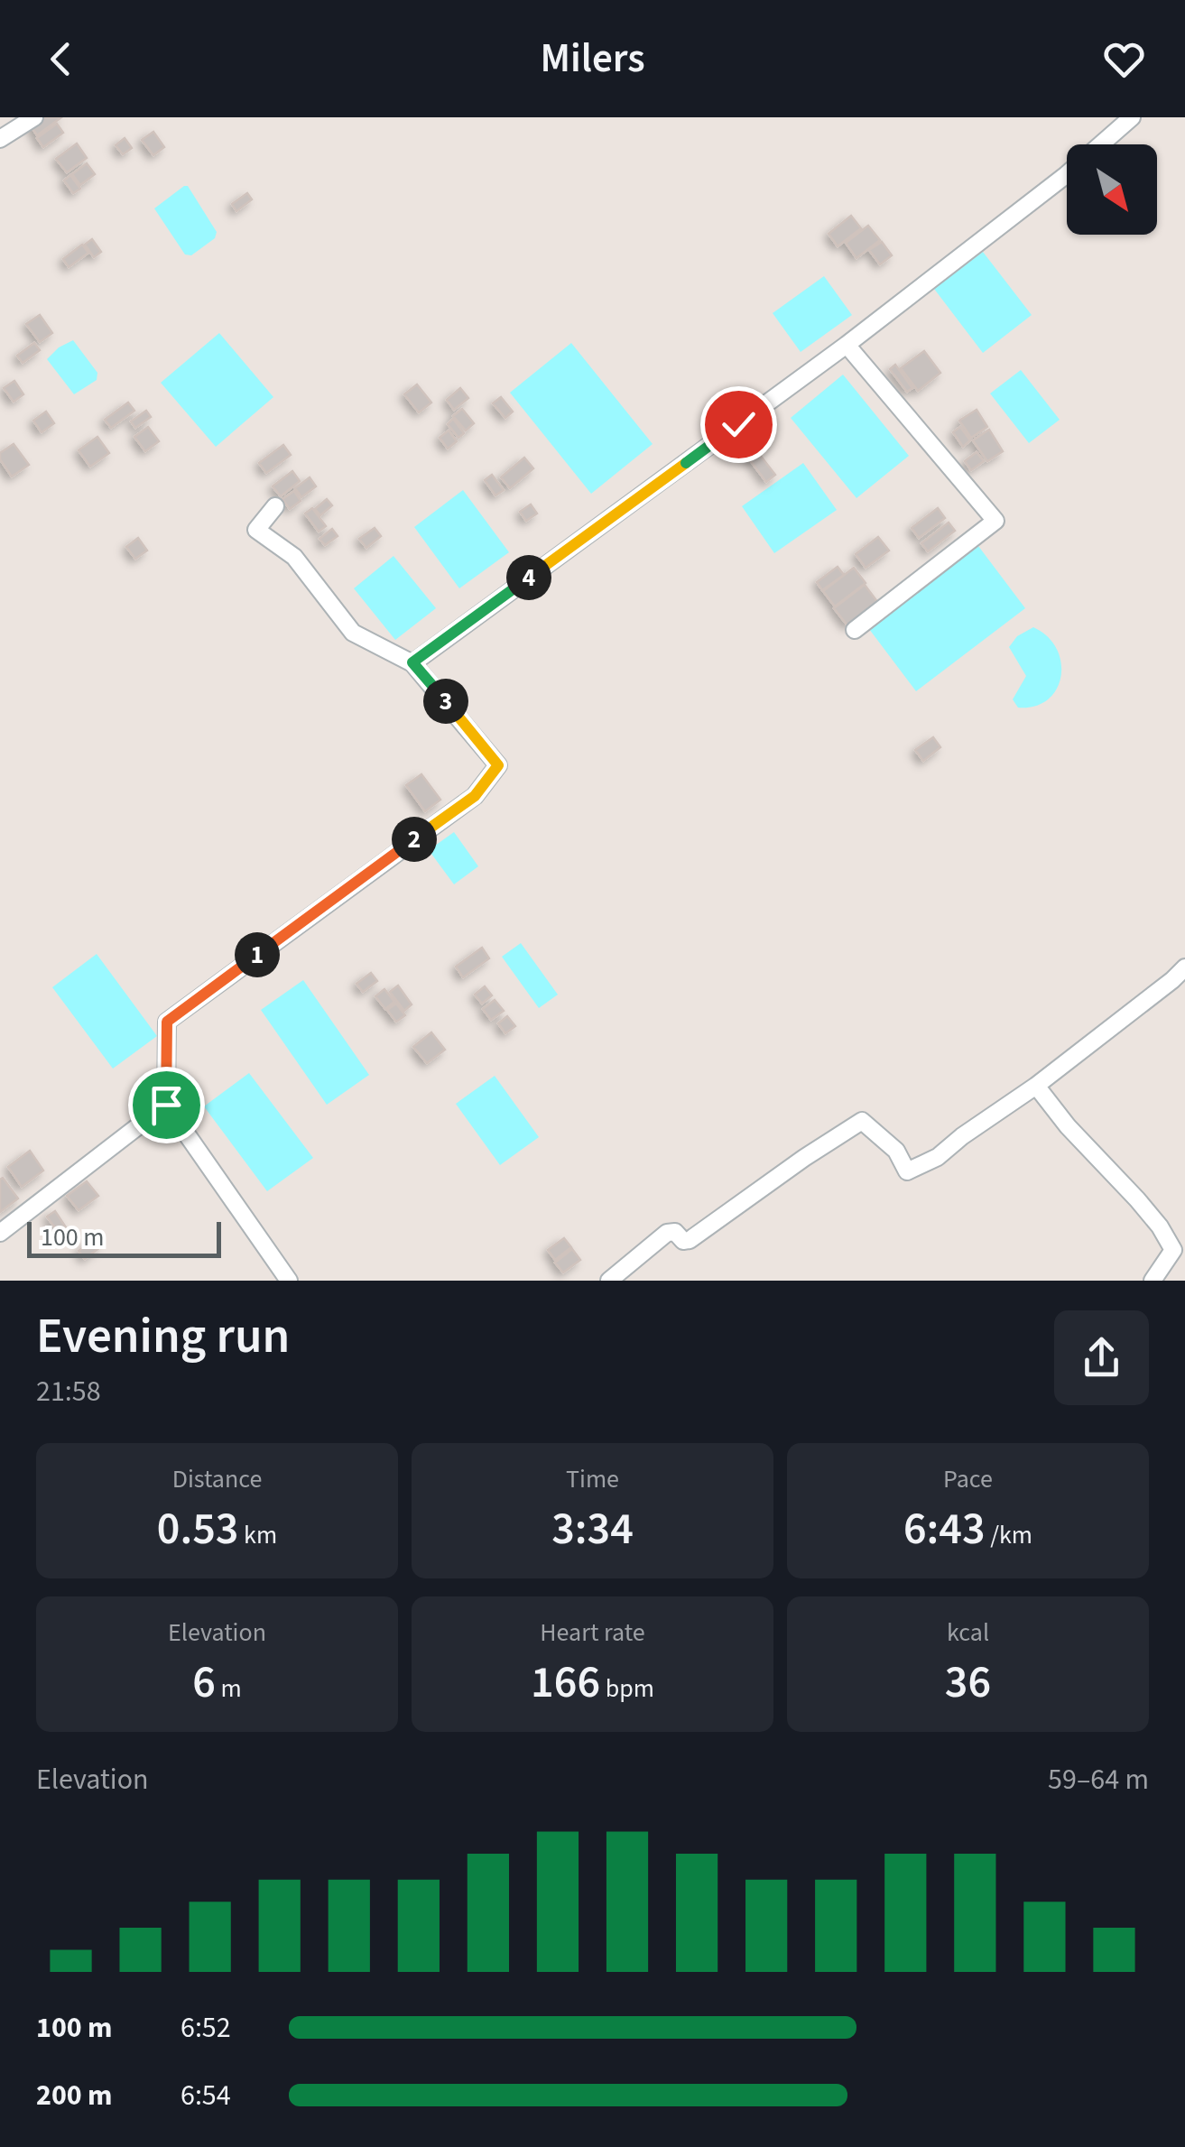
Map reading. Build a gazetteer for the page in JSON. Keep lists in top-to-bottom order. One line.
{"scale_bar":"100 m","north":"bottom right","page":{"header":"Milers","pins":["4","3","2","1"],"scale":"100 m","heading":["Evening run","21:58"],"stats":[["Distance","0.53 km"],["Time","3:34"],["Pace","6:43 /km"],["Elevation","6 m"],["Heart rate","166 bpm"],["kcal","36"]],"chart":["Elevation","59–64 m"],"list":[{"name":"100 m","note":"6:52"},{"name":"200 m","note":"6:54"}]}}
